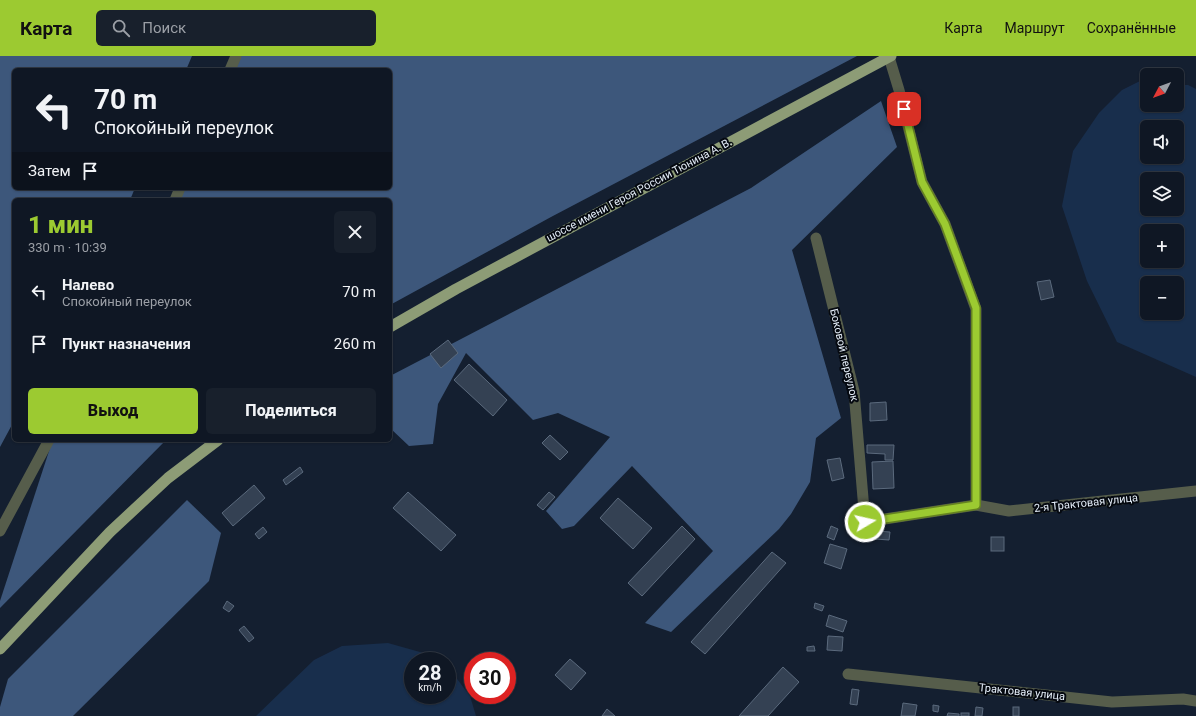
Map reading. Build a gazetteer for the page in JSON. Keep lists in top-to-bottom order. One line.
{"streets":{"main road":["шоссе имени Героя России Тюнина А. В."],"street":["Боковой переулок","2-я Трактовая улица","Трактовая улица"]},"crossings":[["Боковой переулок","2-я Трактовая улица"]],"north":"bottom left","page":{"header":"Карта","search":"Поиск","nav":["Карта","Маршрут","Сохранённые"],"map_buttons":["+","−"],"turn":["70 m","Спокойный переулок"],"then":"Затем","heading":["1 мин","330 m · 10:39"],"list":[{"name":"Налево","note":"Спокойный переулок","value":"70 m"},{"name":"Пункт назначения","value":"260 m"}],"buttons":["Выход","Поделиться"],"speed":"28 km/h","limit":"30"}}
